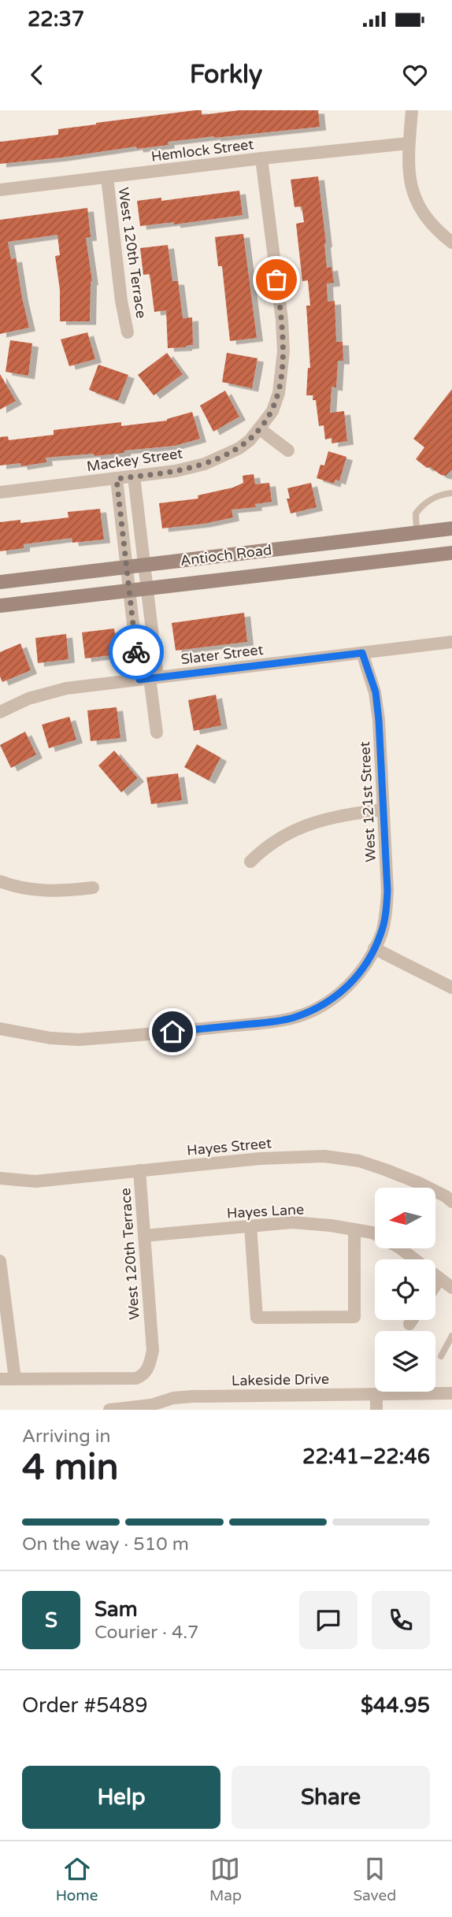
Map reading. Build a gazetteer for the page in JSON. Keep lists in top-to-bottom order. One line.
{"streets":{"main road":["Antioch Road"],"street":["Hemlock Street","West 120th Terrace","Mackey Street","Slater Street","West 121st Street","Hayes Street","Hayes Lane","Lakeside Drive"]},"crossings":[["Hemlock Street","West 120th Terrace"],["West 120th Terrace","Hayes Street"],["West 120th Terrace","Hayes Lane"],["Slater Street","West 121st Street"]],"north":"left","page":{"status":"22:37","header":"Forkly","heading":["4 min","Arriving in","22:41–22:46"],"panel":["Sam","Courier · 4.7","Order #5489","$44.95"],"bar":"On the way · 510 m","round":"S","buttons":["Help","Share"],"tabs":["Home","Map","Saved"]}}
